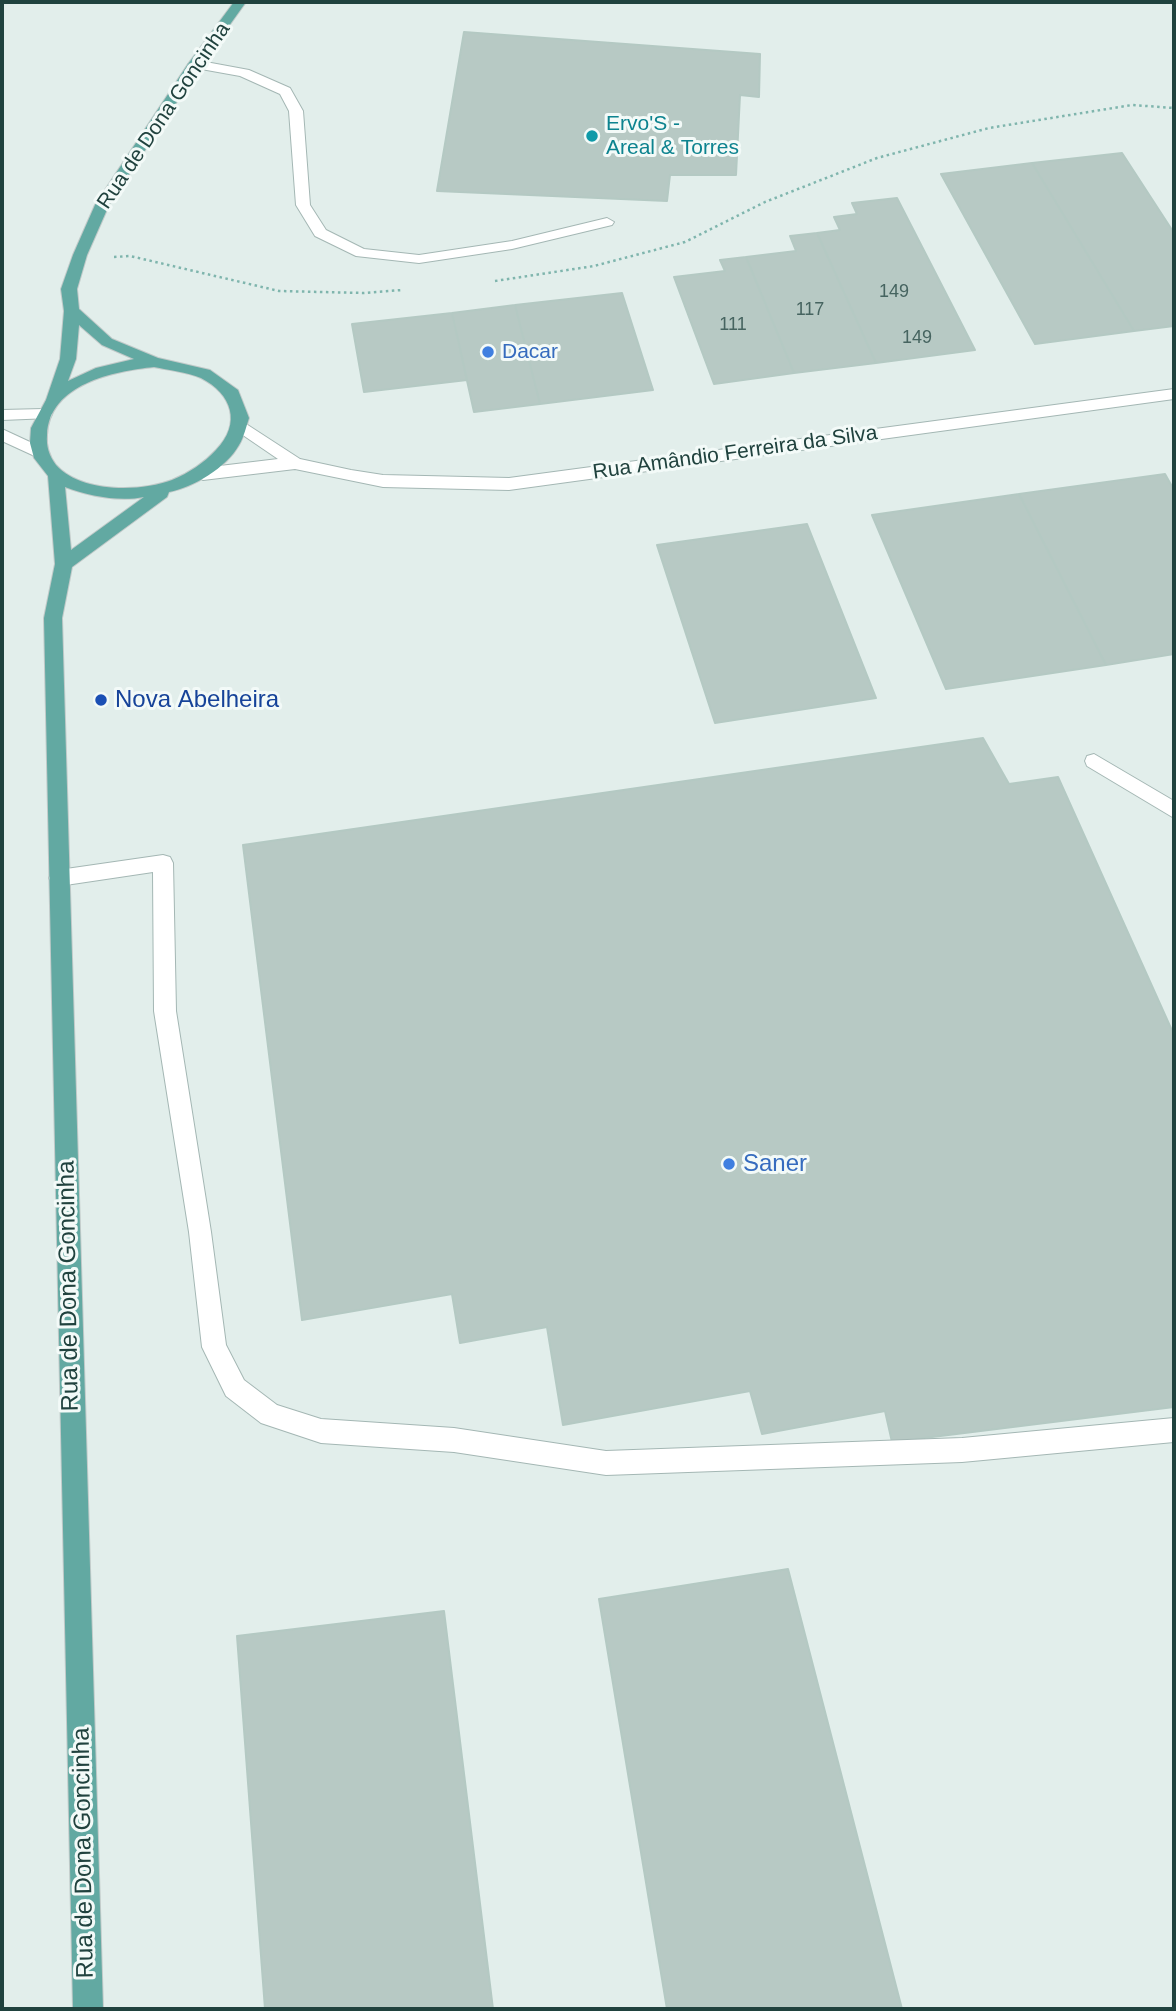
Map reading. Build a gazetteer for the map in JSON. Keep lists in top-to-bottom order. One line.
{"streets":{"main road":["Rua de Dona Goncinha"],"street":["Rua Amândio Ferreira da Silva"]},"crossings":[["Rua de Dona Goncinha","Rua Amândio Ferreira da Silva"]],"places":["Ervo'S - Areal & Torres","Dacar","Nova Abelheira","Saner"],"house_numbers":["149","117","111","149"]}
